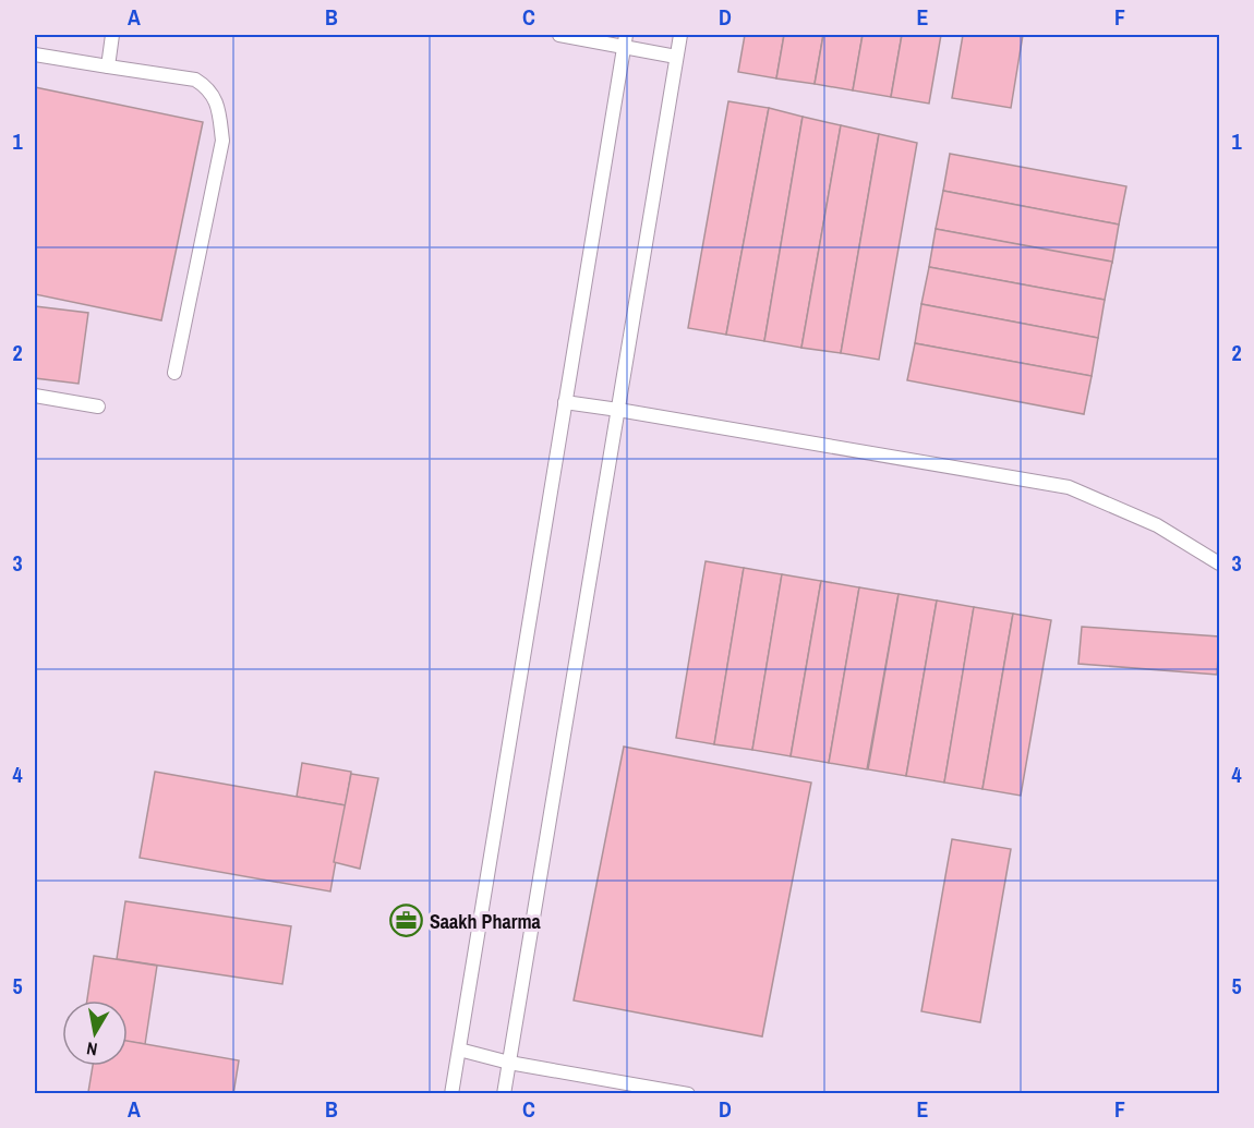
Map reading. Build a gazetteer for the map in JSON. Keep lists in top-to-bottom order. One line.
{"places":{"office":["Saakh Pharma"]},"north":"bottom","grid":{"columns":["A","B","C","D","E","F"],"rows":["1","2","3","4","5"]}}
